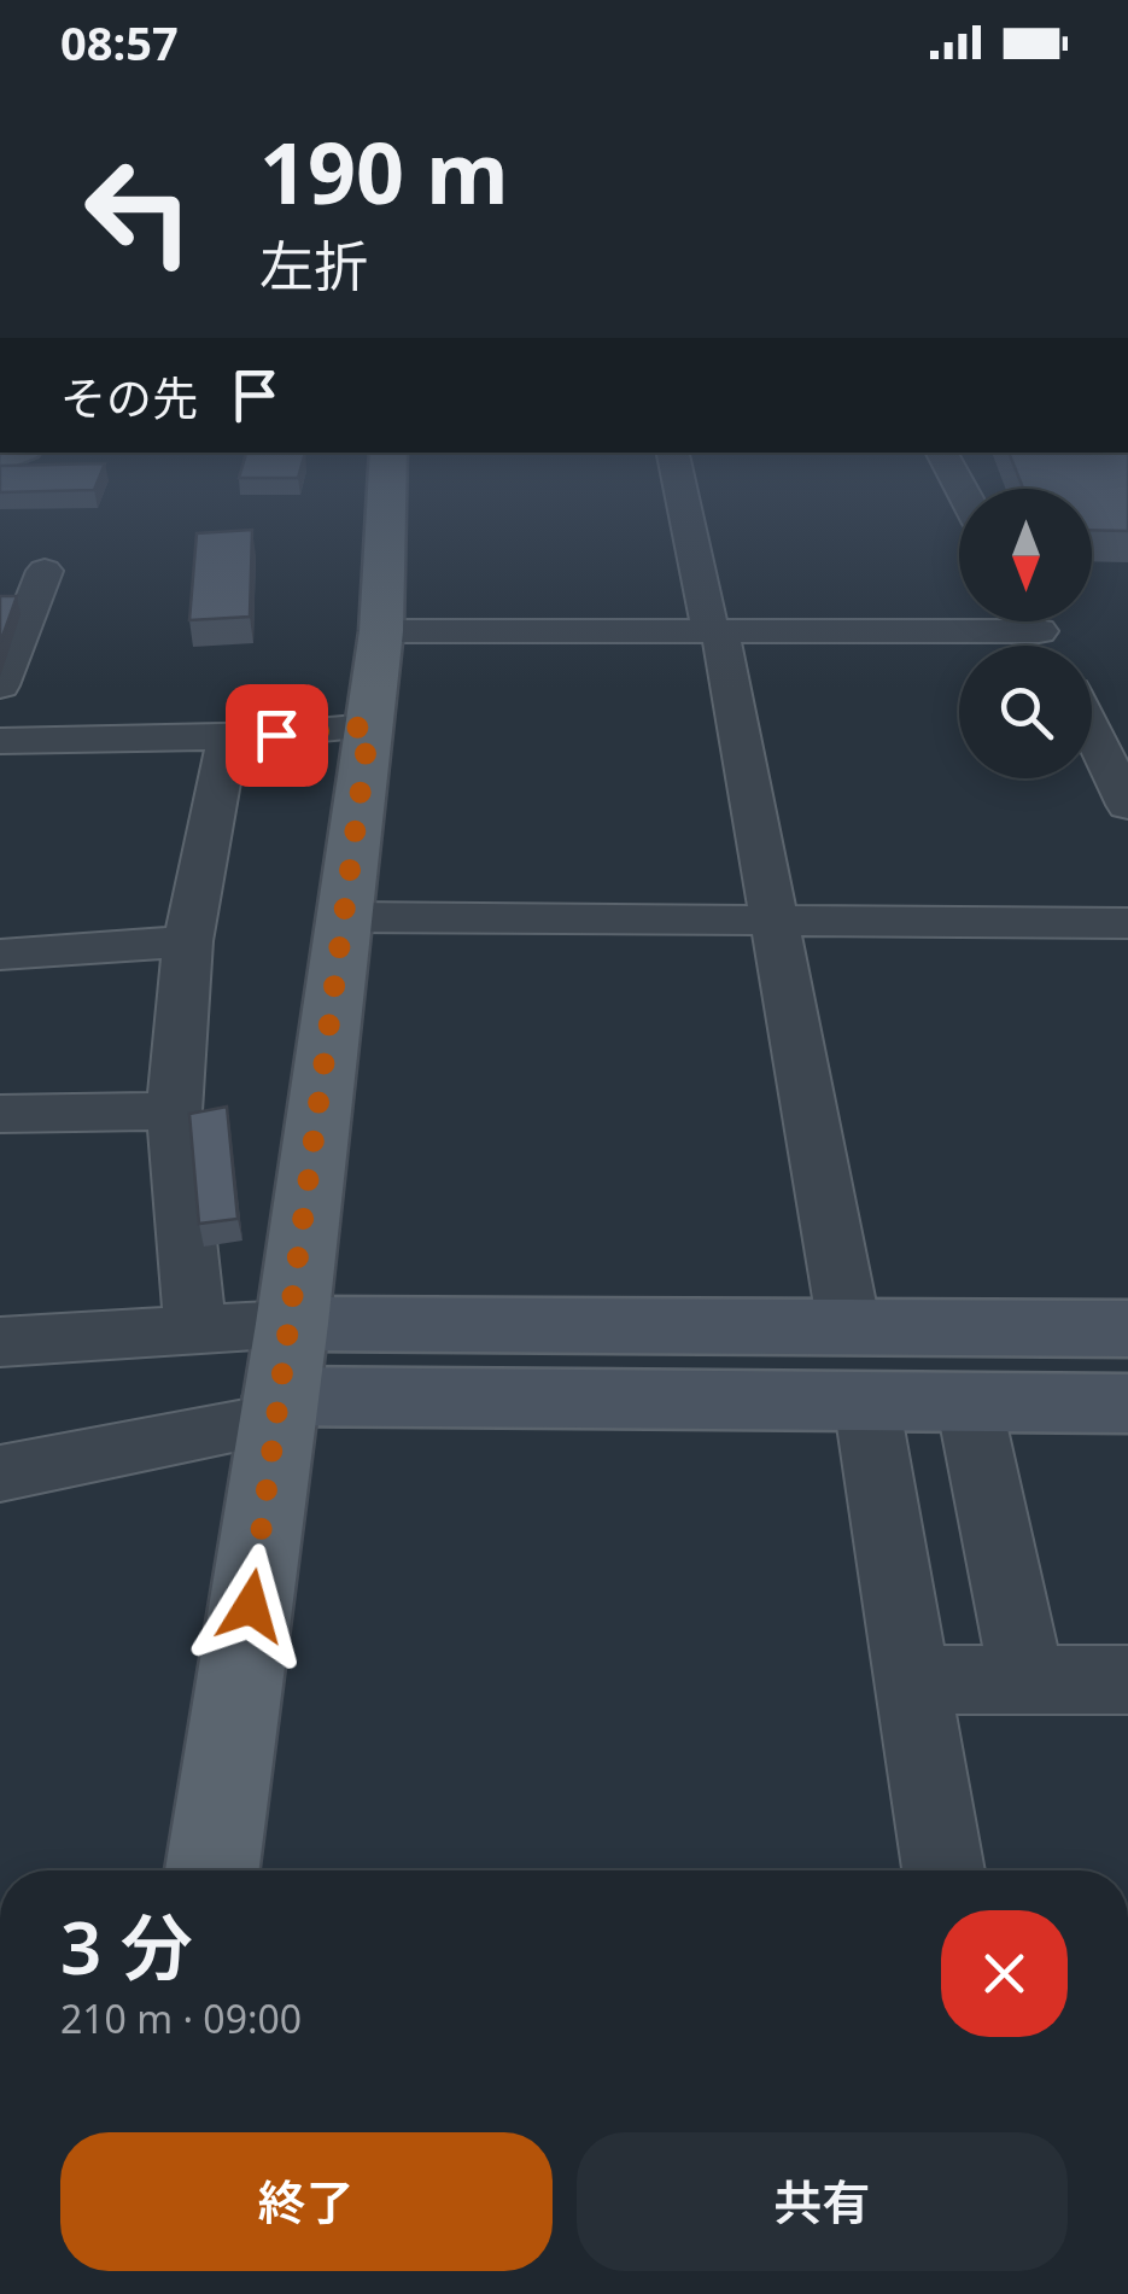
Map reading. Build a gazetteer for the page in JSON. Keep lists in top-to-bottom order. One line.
{"north":"bottom","page":{"status":"08:57","turn":["190 m","左折"],"then":"その先","heading":["3 分","210 m · 09:00"],"buttons":["終了","共有"]}}
